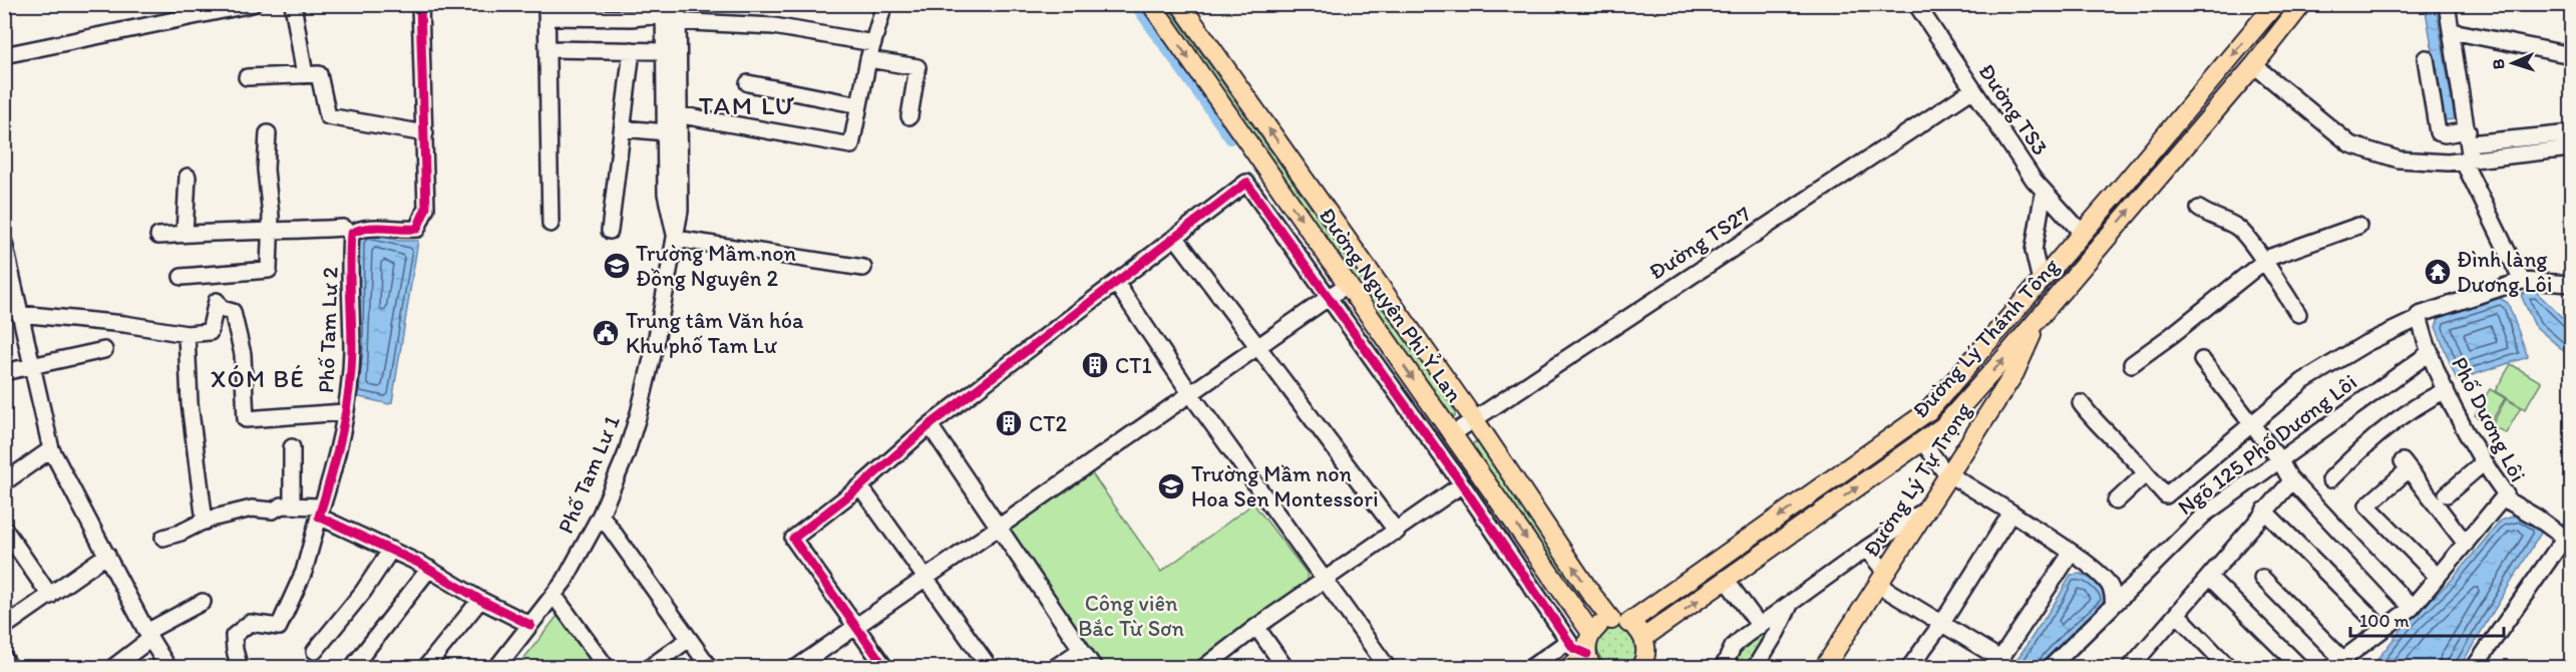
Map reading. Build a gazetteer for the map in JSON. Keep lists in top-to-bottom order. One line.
{"streets":{"main road":["Đường Nguyên Phi Ỷ Lan","Đường Lý Thánh Tông","Đường Lý Tự Trọng"],"street":["Đường TS3","Đường TS27","Phố Tam Lư 2","Phố Dương Lôi","Ngõ 125 Phố Dương Lôi","Phố Tam Lư 1"]},"crossings":[["Đường TS3","Đường TS27"],["Đường TS3","Đường Lý Thánh Tông"],["Đường TS27","Đường Nguyên Phi Ỷ Lan"],["Đường Nguyên Phi Ỷ Lan","Đường Lý Thánh Tông"],["Đường Lý Thánh Tông","Đường Lý Tự Trọng"],["Phố Dương Lôi","Ngõ 125 Phố Dương Lôi"]],"districts":["TAM LƯ","XÓM BÉ"],"parks":["Công viên Bắc Từ Sơn"],"places":{"school or university":["Trường Mầm non Đồng Nguyên 2","Trường Mầm non Hoa Sen Montessori"],"temple":["Đình làng Dương Lôi"],"public building":["Trung tâm Văn hóa Khu phố Tam Lư"],"building":["CT1","CT2"]},"scale_bar":"100 m","north":"left"}
